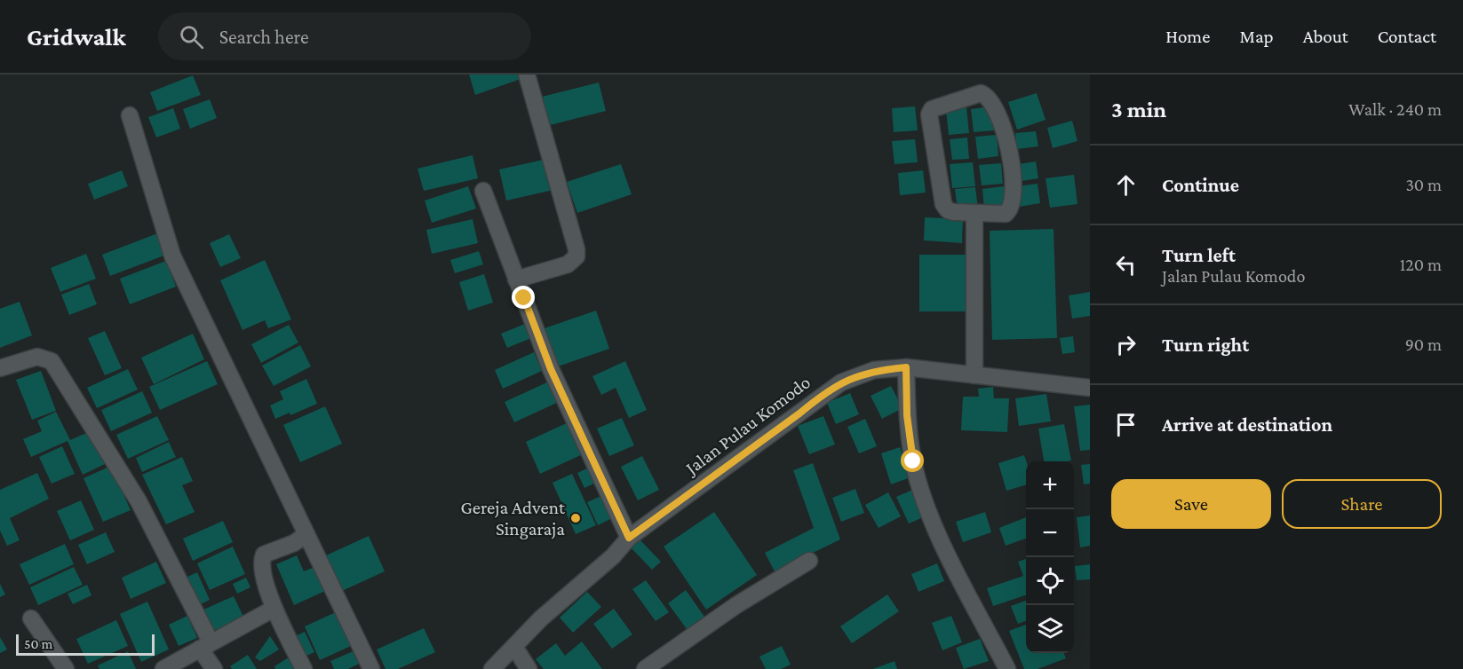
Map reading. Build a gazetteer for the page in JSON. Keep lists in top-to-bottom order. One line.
{"streets":{"street":["Jalan Pulau Komodo"]},"places":["Gereja Advent Singaraja"],"scale_bar":"50 m","page":{"header":"Gridwalk","search":"Search here","nav":["Home","Map","About","Contact"],"heading":["3 min","Walk · 240 m"],"list":[["Continue","30 m"],["Turn left","Jalan Pulau Komodo","120 m"],["Turn right","90 m"],"Arrive at destination"],"map_buttons":["+","−"],"buttons":["Save","Share"],"scale":"50 m"}}
